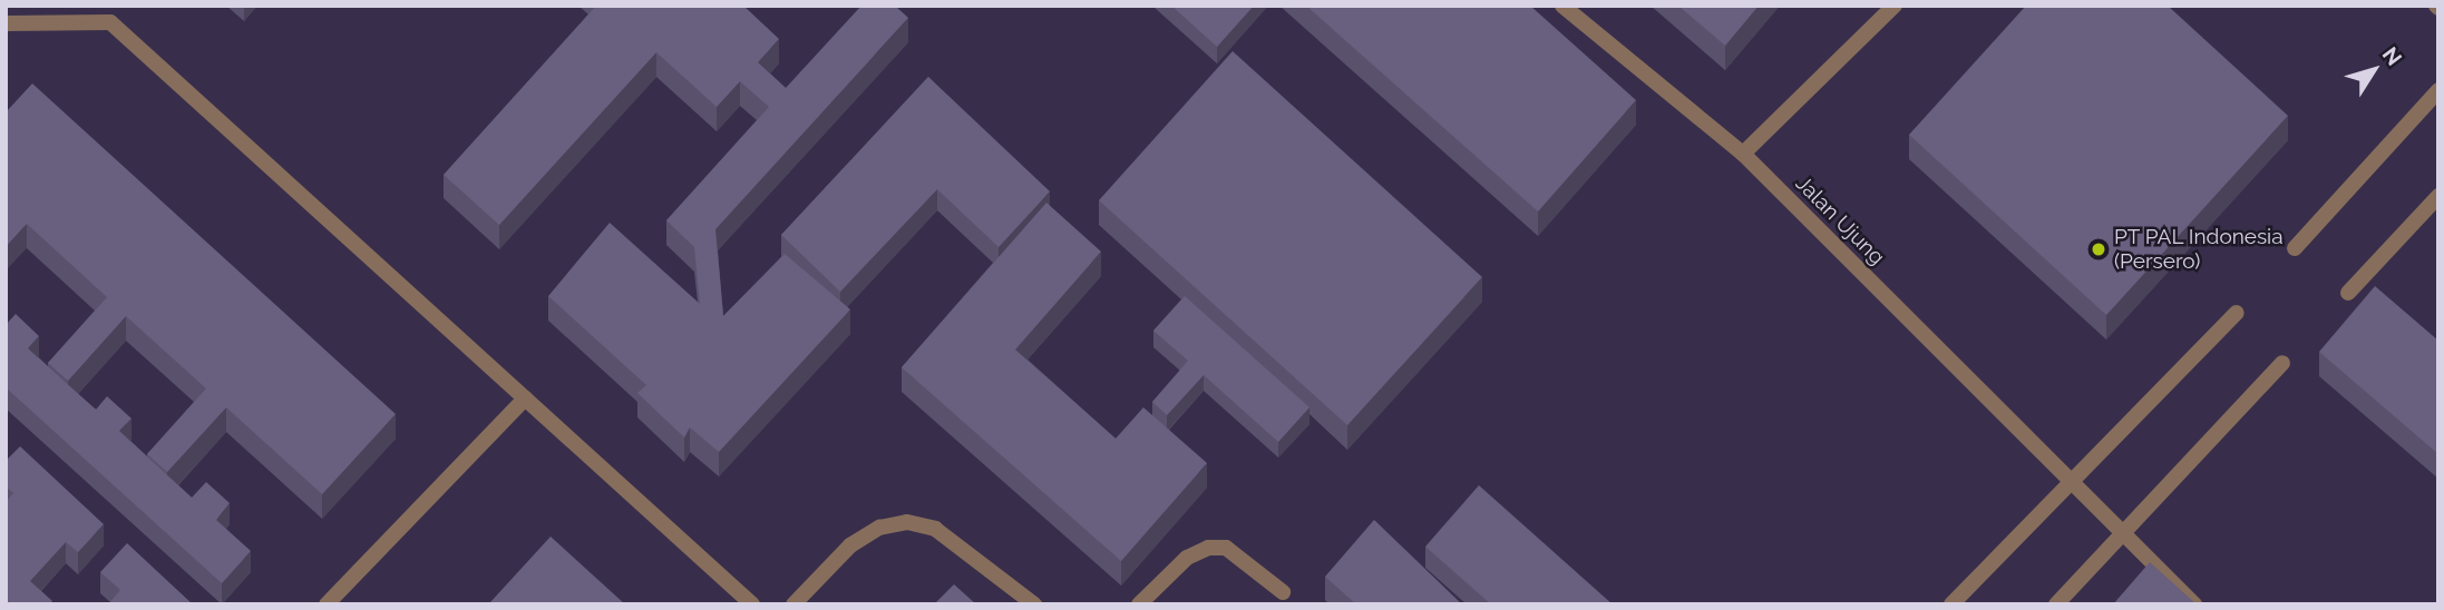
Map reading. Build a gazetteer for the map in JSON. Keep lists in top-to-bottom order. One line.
{"streets":{"street":["Jalan Ujung"]},"places":["PT PAL Indonesia (Persero)"],"north":"top right"}
